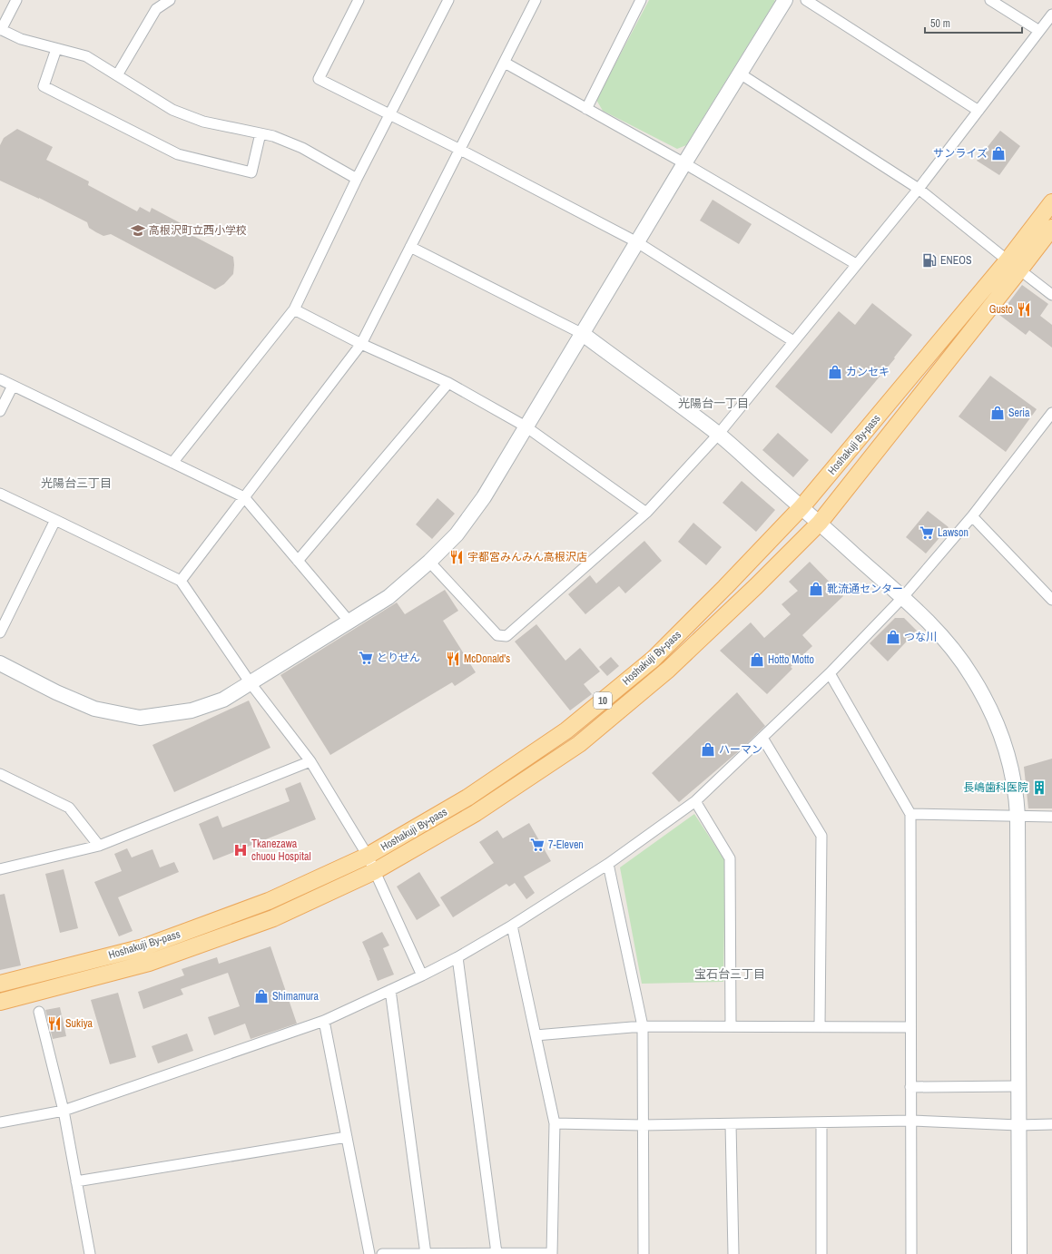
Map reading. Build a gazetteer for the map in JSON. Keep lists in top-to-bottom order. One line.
{"streets":{"main road":["Hoshakuji By-pass","10"]},"districts":["光陽台一丁目","光陽台三丁目","宝石台三丁目"],"places":{"shop":["サンライズ","カンセキ","Seria","靴流通センター","つな川","Hotto Motto","ハーマン","Shimamura"],"school or university":["高根沢町立西小学校"],"fuel station":["ENEOS"],"restaurant":["Gusto","宇都宮みんみん高根沢店","McDonald's","Sukiya"],"supermarket":["Lawson","とりせん","7-Eleven"],"building":["長嶋歯科医院"],"hospital":["Tkanezawa chuou Hospital"]},"scale_bar":"50 m"}
